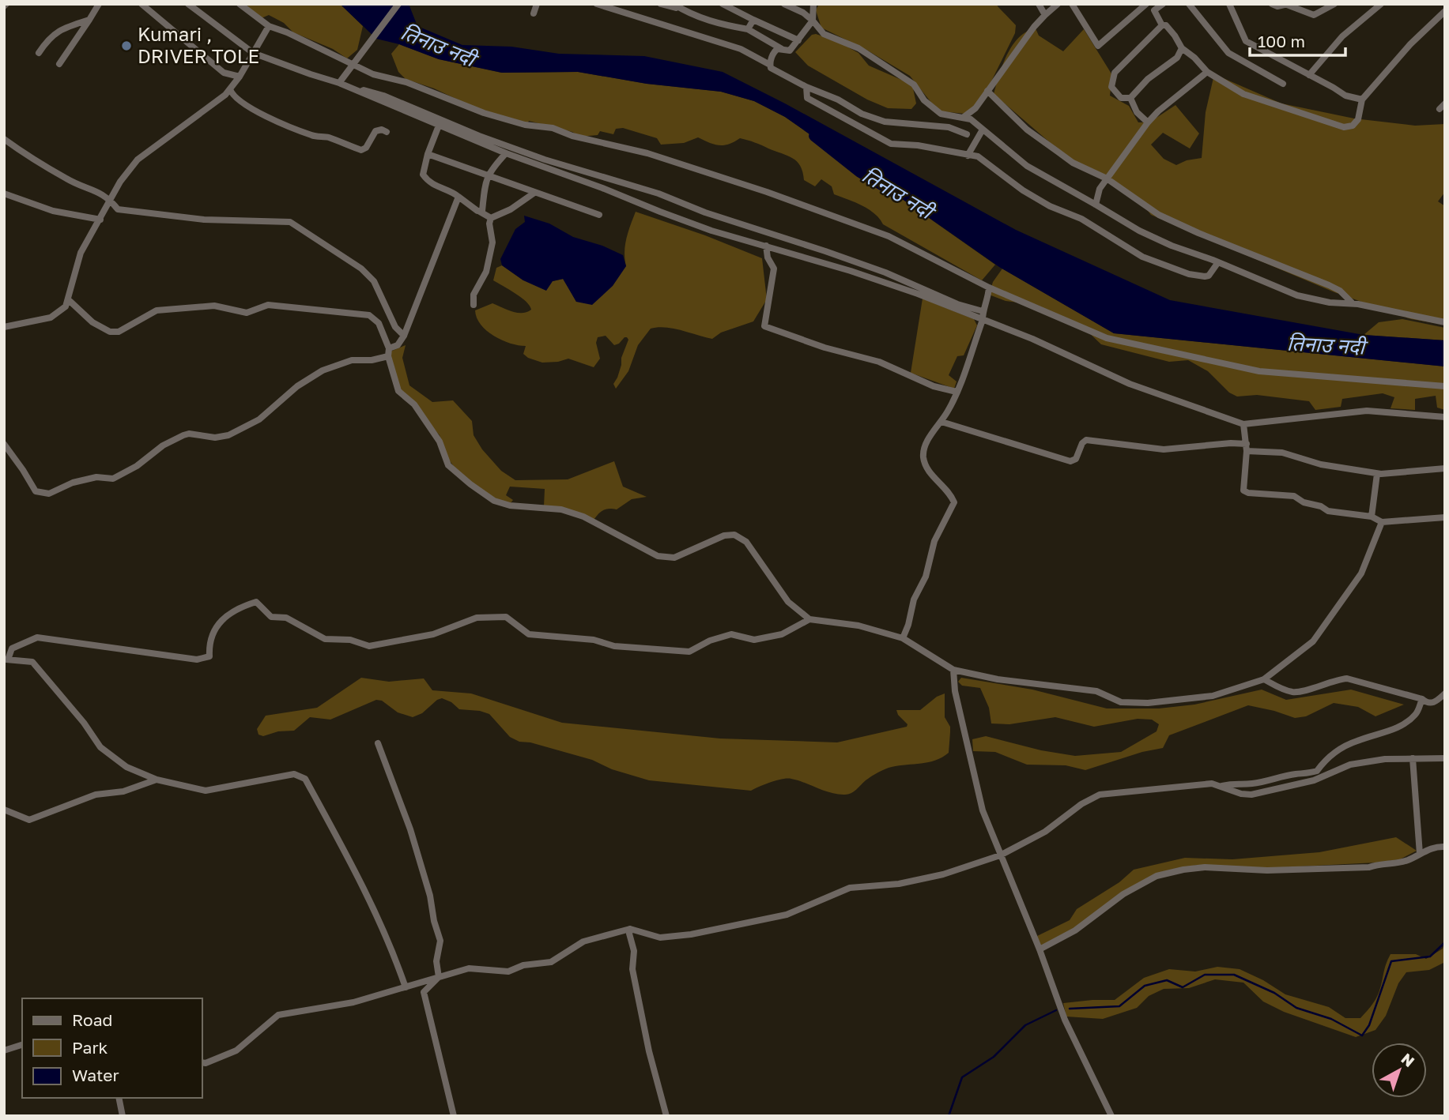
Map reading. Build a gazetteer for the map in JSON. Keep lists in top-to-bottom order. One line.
{"water":["तिनाउ नदी"],"places":["Kumari , DRIVER TOLE"],"legend":["Road","Park","Water"],"scale_bar":"100 m","north":"top right"}
